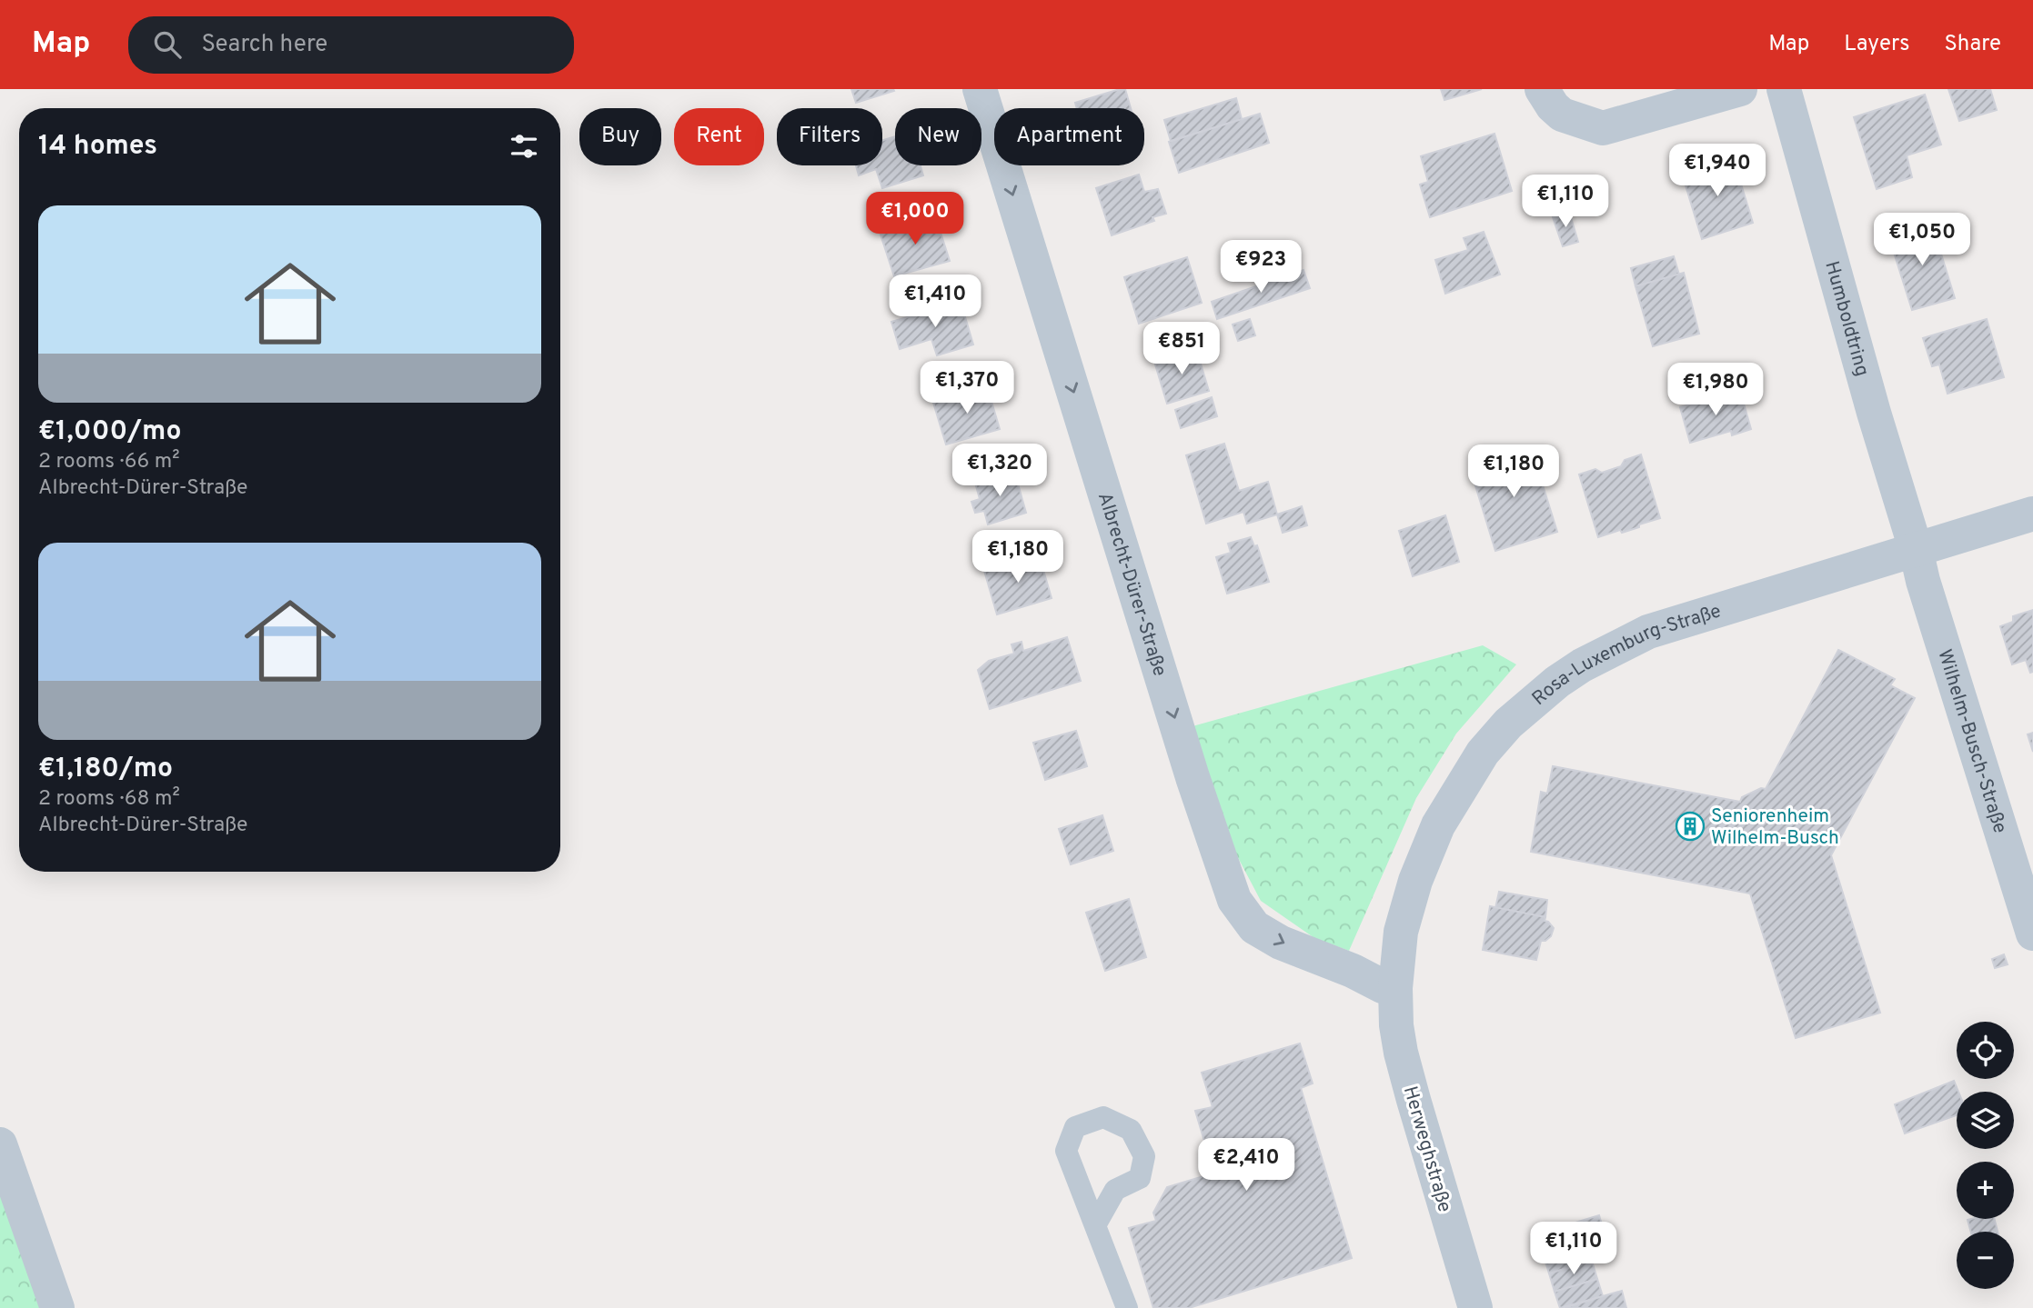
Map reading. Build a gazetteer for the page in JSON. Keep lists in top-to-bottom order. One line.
{"streets":{"street":["Humboldtring","Albrecht-Dürer-Straße","Rosa-Luxemburg-Straße","Wilhelm-Busch-Straße","Herweghstraße"]},"crossings":[["Humboldtring","Rosa-Luxemburg-Straße"],["Humboldtring","Wilhelm-Busch-Straße"],["Albrecht-Dürer-Straße","Rosa-Luxemburg-Straße"],["Albrecht-Dürer-Straße","Herweghstraße"],["Rosa-Luxemburg-Straße","Wilhelm-Busch-Straße"],["Rosa-Luxemburg-Straße","Herweghstraße"]],"one_way":["Albrecht-Dürer-Straße"],"places":{"building":["Seniorenheim Wilhelm-Busch"]},"page":{"header":"Map","search":"Search here","nav":["Map","Layers","Share"],"chip":["Buy","Rent","Filters","New","Apartment"],"heading":"14 homes","price":["€1,940","€1,110","€1,000","€1,050","€923","€1,410","€851","€1,370","€1,980","€1,320","€1,180","€1,180","€2,410","€1,110"],"list":[{"name":"€1,000/mo","note":"2 rooms · 66 m² · Albrecht-Dürer-Straße"},{"name":"€1,180/mo","note":"2 rooms · 68 m² · Albrecht-Dürer-Straße"}],"map_buttons":["+","−"]}}
